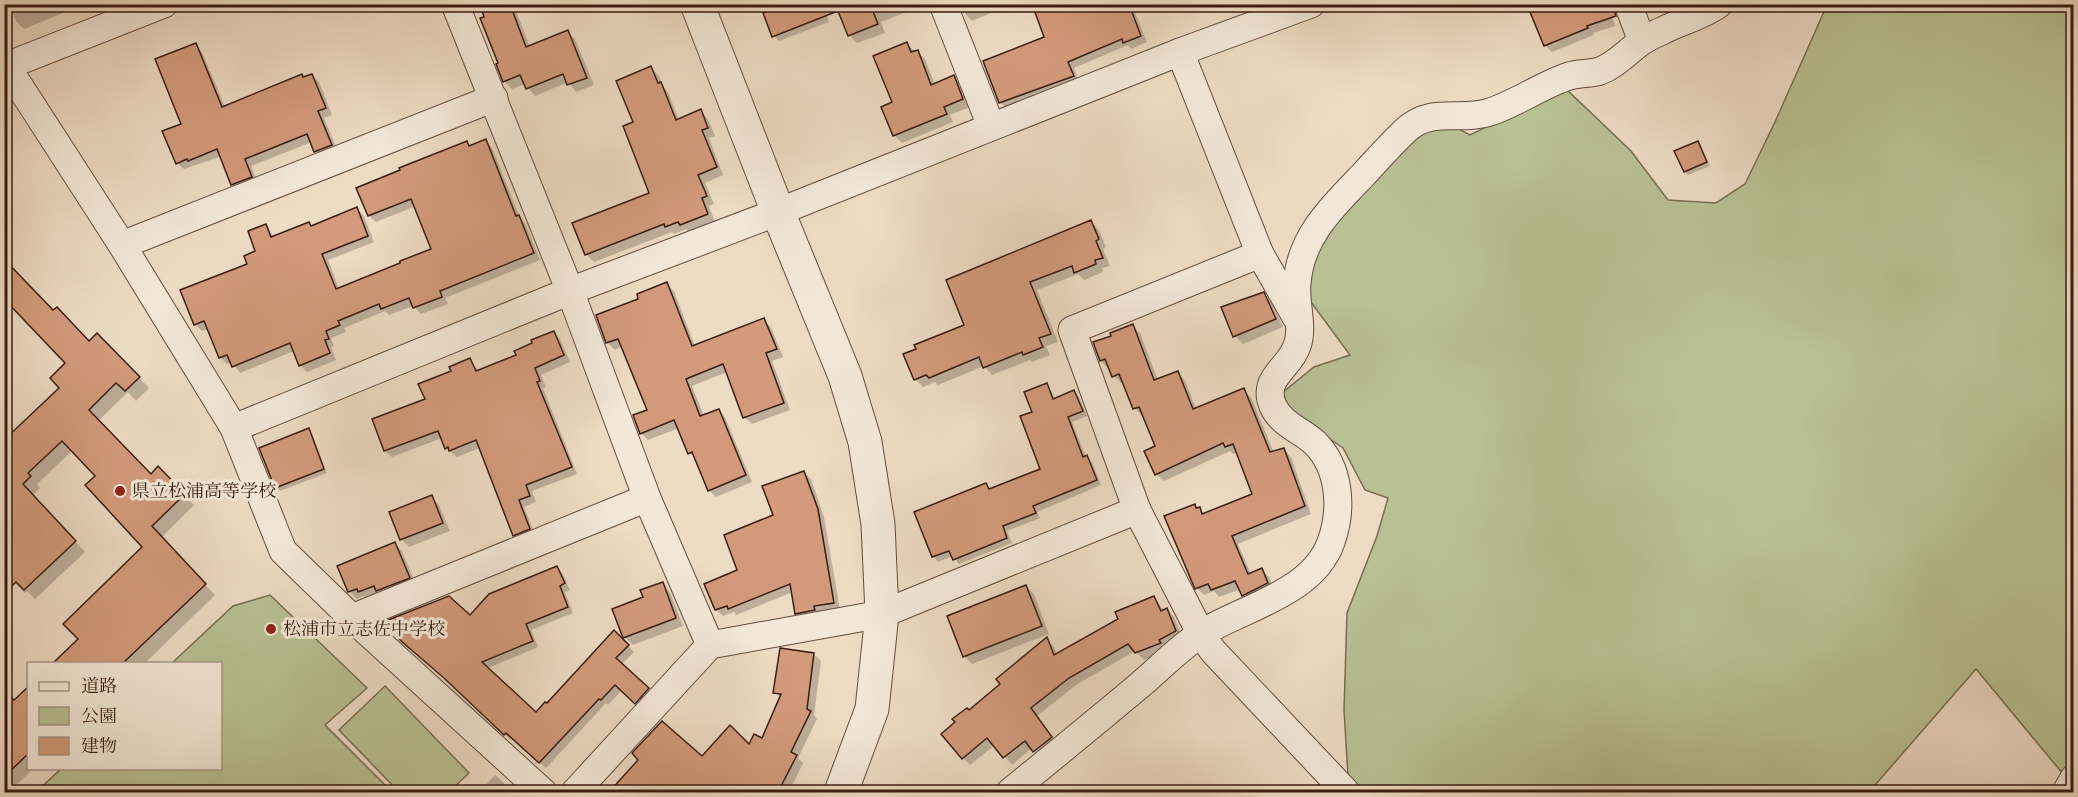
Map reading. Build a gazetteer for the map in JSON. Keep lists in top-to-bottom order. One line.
{"places":["県立松浦高等学校","松浦市立志佐中学校"],"legend":["道路","公園","建物"]}
